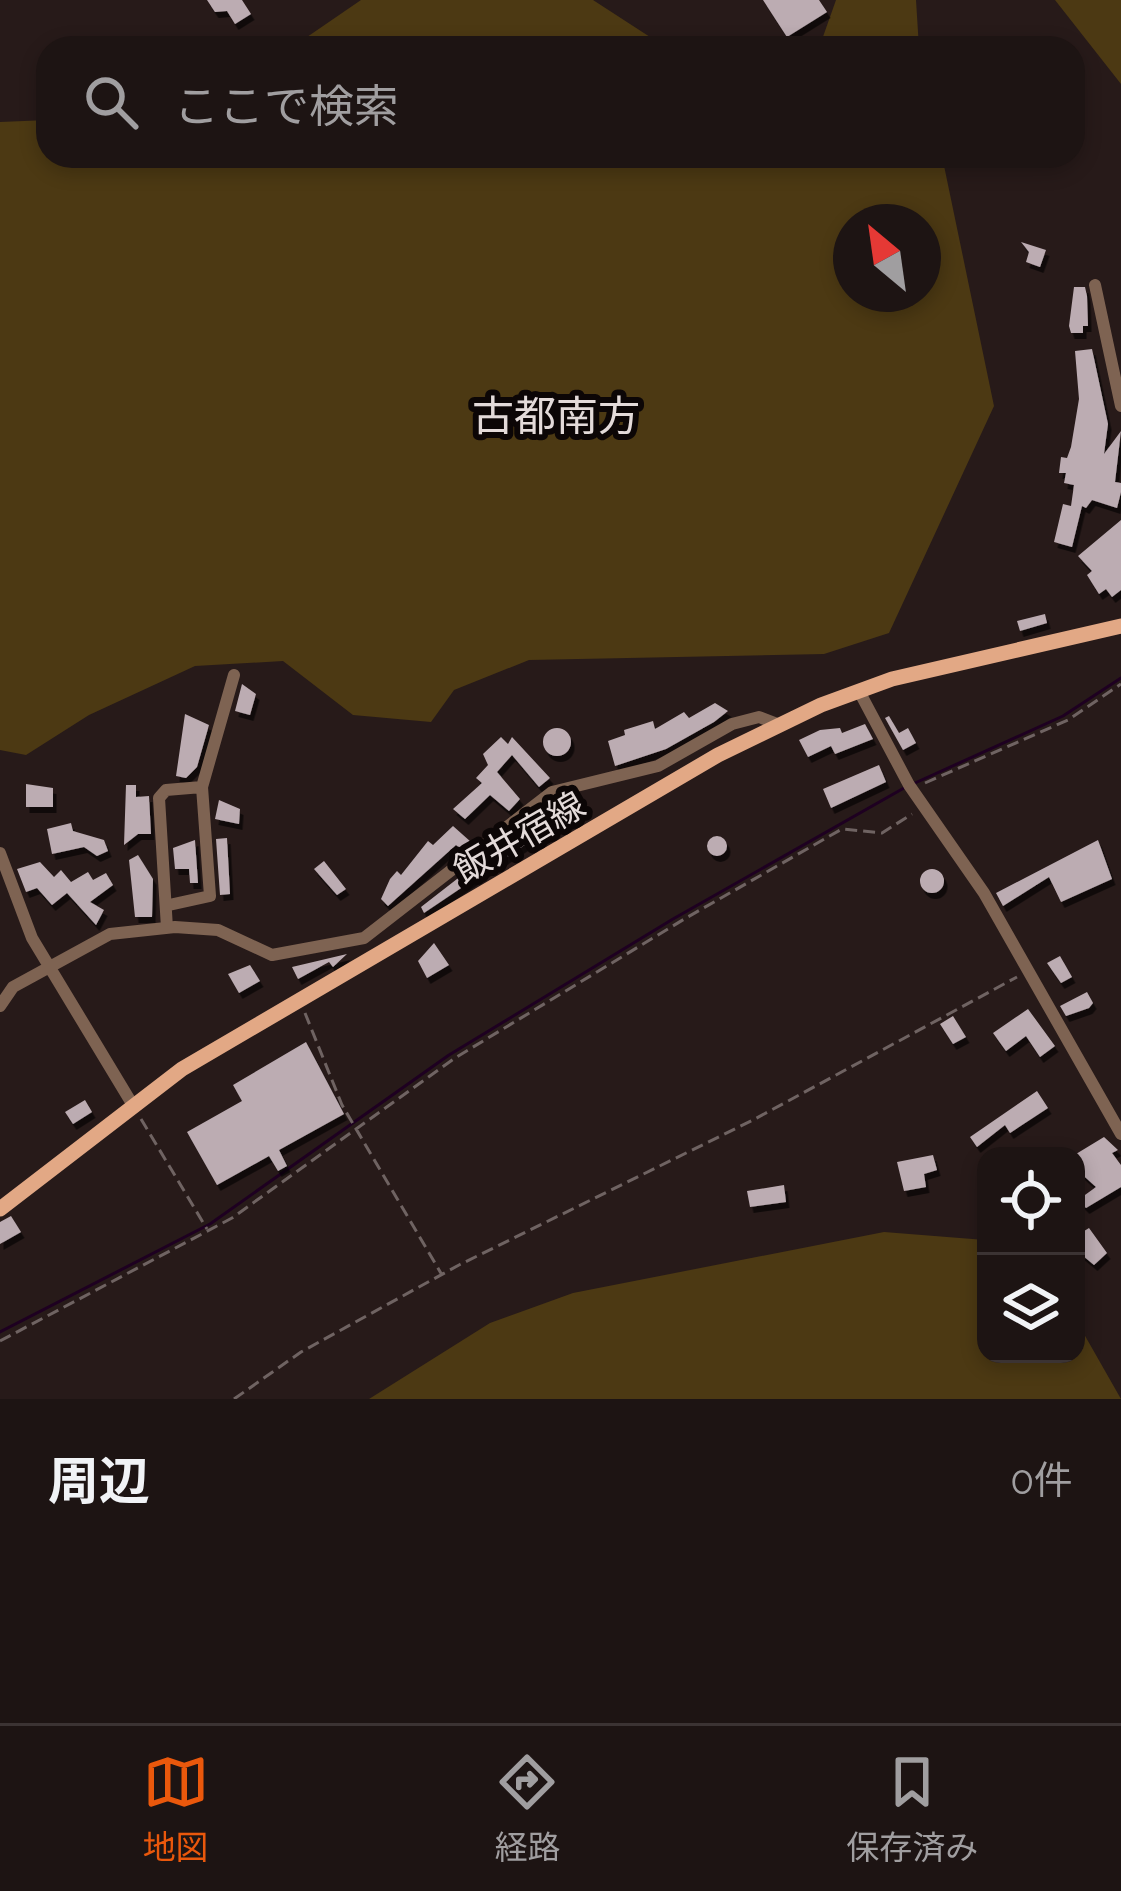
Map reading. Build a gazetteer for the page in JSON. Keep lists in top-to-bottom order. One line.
{"streets":{"main road":["飯井宿線"]},"districts":["古都南方"],"north":"top left","page":{"search":"ここで検索","heading":["周辺","0件"],"nav":["地図","経路","保存済み"]}}
